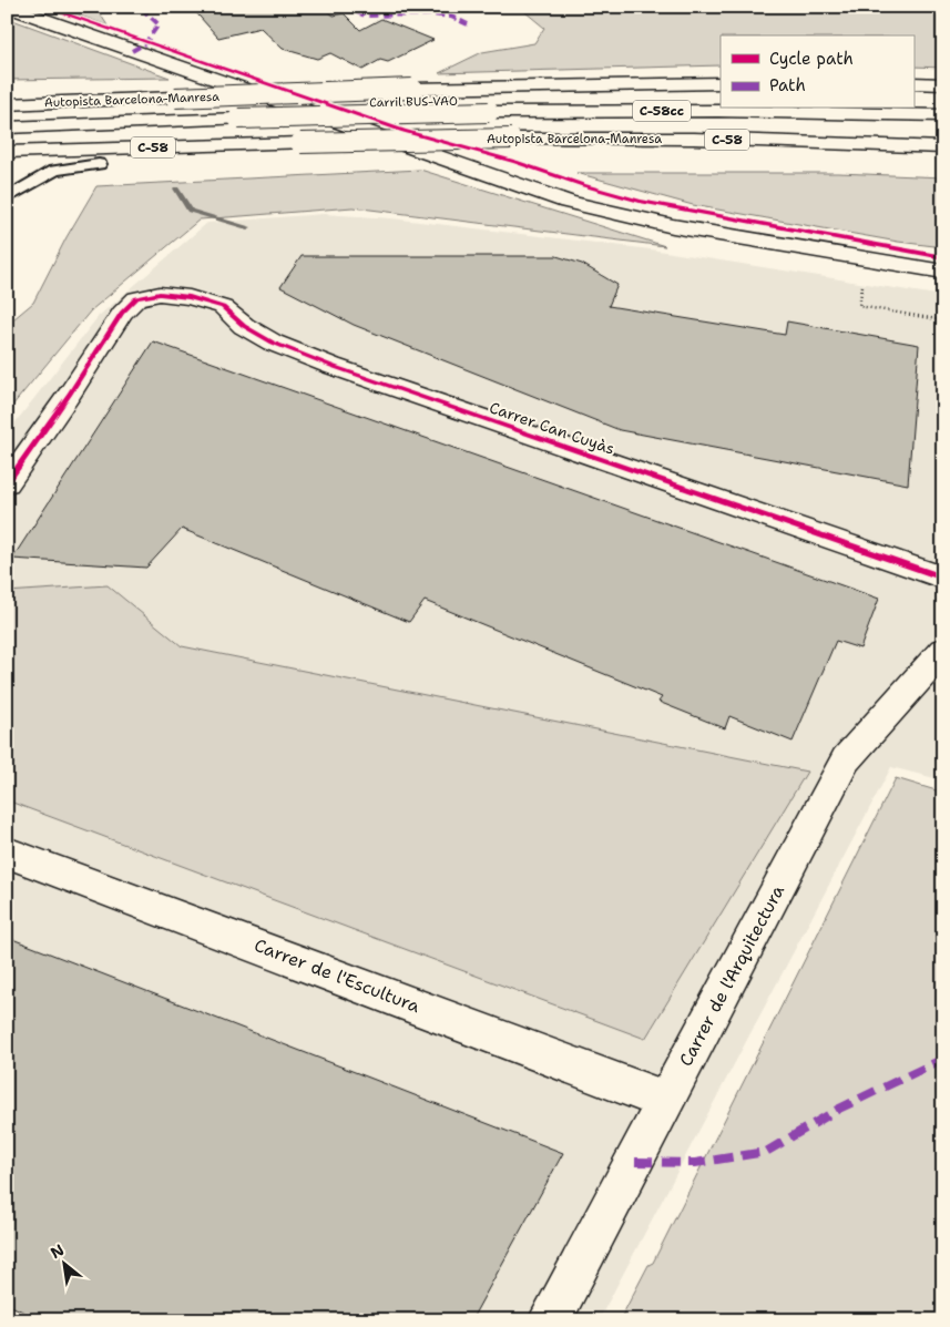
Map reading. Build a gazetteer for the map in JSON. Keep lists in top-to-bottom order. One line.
{"streets":{"main road":["Autopista Barcelona-Manresa","Carril BUS-VAO","C-58cc","C-58","Carrer Can Cuyàs","Carrer de l'Escultura","Carrer de l'Arquitectura"]},"crossings":[["Carril BUS-VAO","C-58cc"],["Carrer de l'Escultura","Carrer de l'Arquitectura"]],"legend":["Cycle path","Path"],"north":"top left"}
